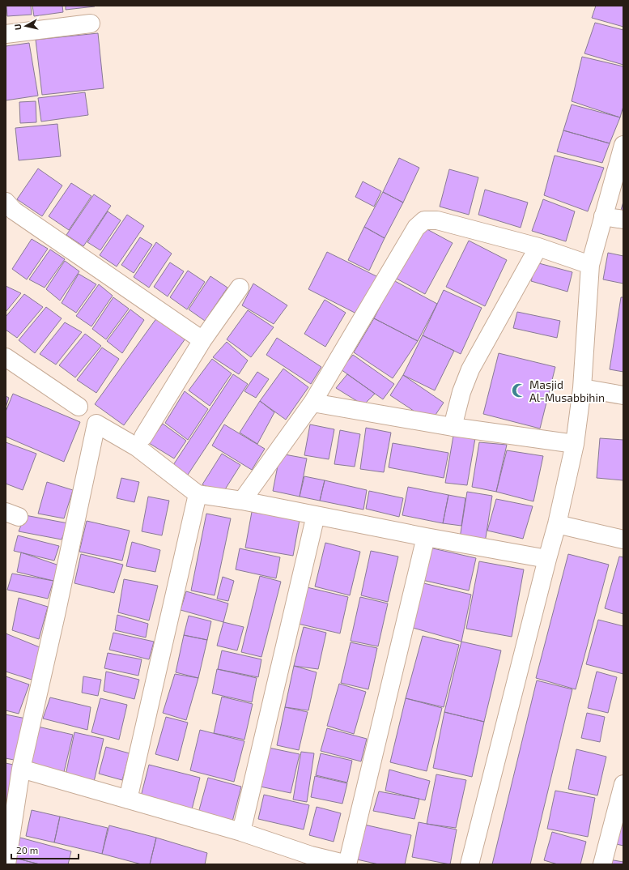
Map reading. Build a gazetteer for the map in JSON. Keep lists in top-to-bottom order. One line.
{"places":{"mosque":["Masjid Al-Musabbihin"]},"scale_bar":"20 m","north":"left"}
